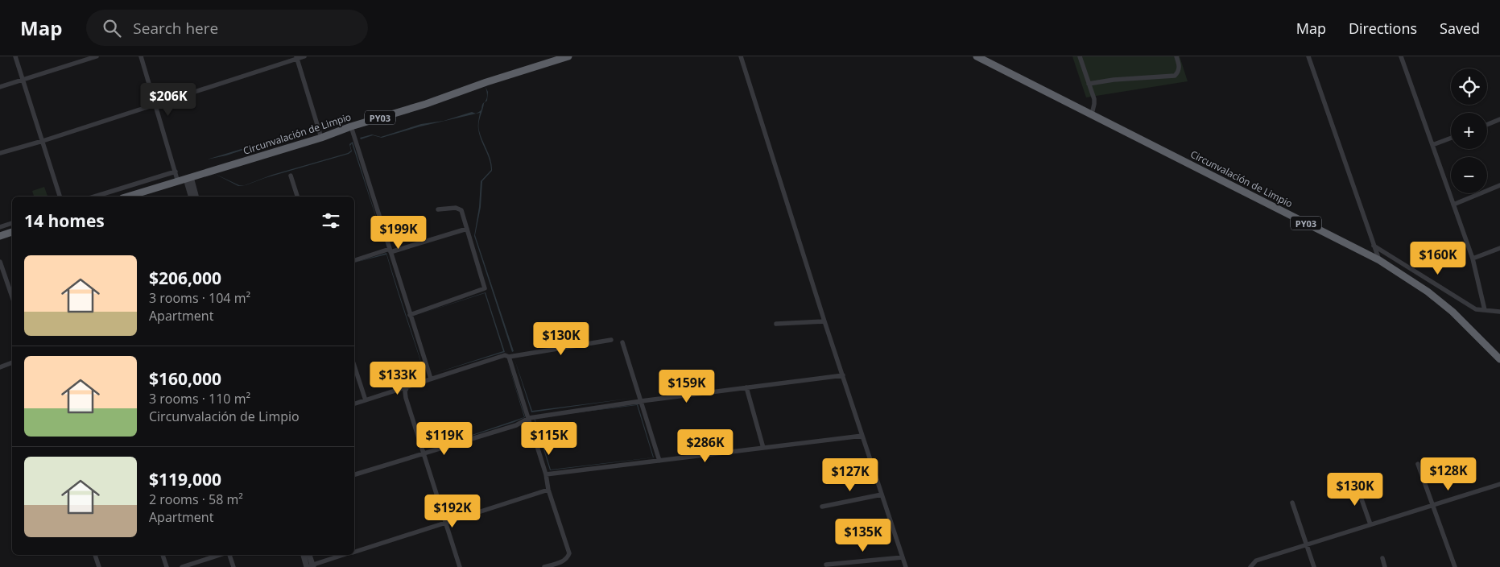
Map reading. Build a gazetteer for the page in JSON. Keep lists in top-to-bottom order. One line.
{"streets":{"highway":["PY03","Circunvalación de Limpio"]},"page":{"header":"Map","search":"Search here","nav":["Map","Directions","Saved"],"map_buttons":["+","−"],"price":["$206K","$199K","$160K","$130K","$133K","$159K","$119K","$115K","$286K","$128K","$127K","$130K","$192K","$135K"],"heading":"14 homes","list":[{"name":"$206,000","note":"3 rooms · 104 m² · Apartment"},{"name":"$160,000","note":"3 rooms · 110 m² · Circunvalación de Limpio"},{"name":"$119,000","note":"2 rooms · 58 m² · Apartment"}]}}
